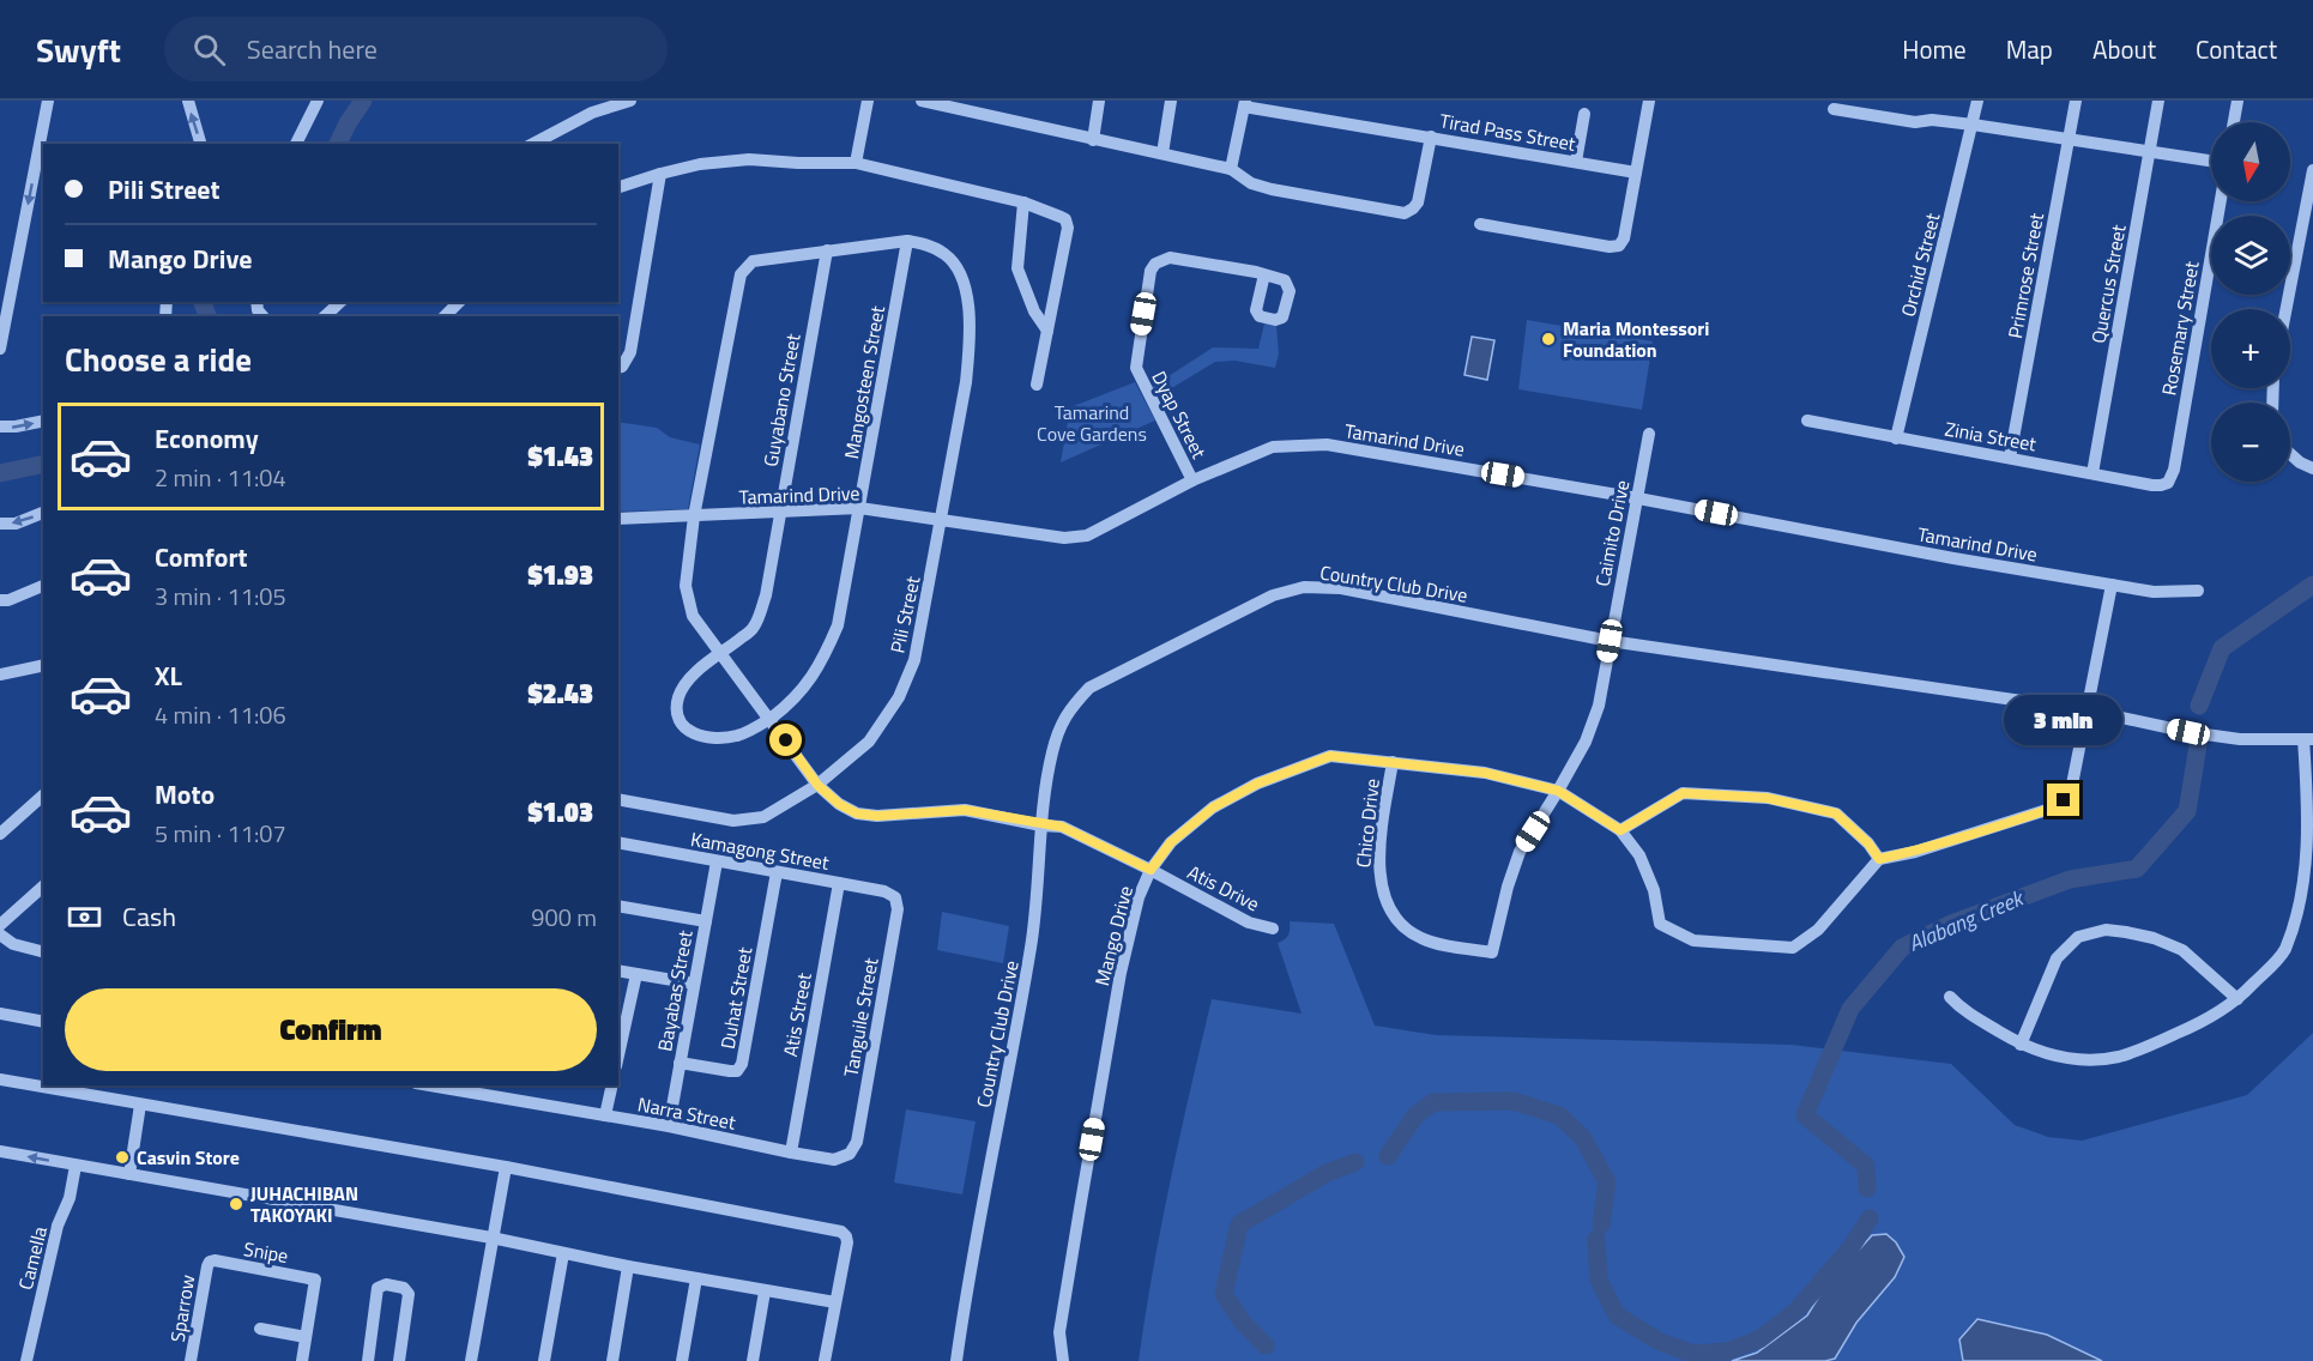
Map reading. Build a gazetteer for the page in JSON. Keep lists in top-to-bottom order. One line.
{"streets":{"street":["Tirad Pass Street","Orchid Street","Primrose Street","Quercus Street","Rosemary Street","Mangosteen Street","Guyabano Street","Dyap Street","Zinia Street","Tamarind Drive","Caimito Drive","Country Club Drive","Pili Street","Chico Drive","Kamagong Street","Atis Drive","Mango Drive","Bayabas Street","Duhat Street","Atis Street","Tanguile Street","Narra Street","Snipe","Camella","Sparrow"]},"crossings":[["Orchid Street","Zinia Street"],["Primrose Street","Zinia Street"],["Quercus Street","Zinia Street"],["Rosemary Street","Zinia Street"],["Mangosteen Street","Guyabano Street"],["Mangosteen Street","Tamarind Drive"],["Mangosteen Street","Pili Street"],["Guyabano Street","Tamarind Drive"],["Guyabano Street","Pili Street"],["Dyap Street","Tamarind Drive"],["Tamarind Drive","Caimito Drive"],["Tamarind Drive","Pili Street"],["Caimito Drive","Country Club Drive"],["Caimito Drive","Chico Drive"],["Country Club Drive","Chico Drive"],["Country Club Drive","Atis Drive"],["Pili Street","Atis Drive"],["Chico Drive","Mango Drive"],["Kamagong Street","Bayabas Street"],["Kamagong Street","Duhat Street"],["Kamagong Street","Atis Street"],["Kamagong Street","Tanguile Street"],["Atis Drive","Mango Drive"],["Bayabas Street","Duhat Street"],["Bayabas Street","Narra Street"],["Atis Street","Narra Street"],["Tanguile Street","Narra Street"],["Snipe","Sparrow"]],"water":["Alabang Creek"],"parks":["Tamarind Cove Gardens"],"places":["Maria Montessori Foundation","Casvin Store","JUHACHIBAN TAKOYAKI"],"north":"bottom","page":{"header":"Swyft","search":"Search here","nav":["Home","Map","About","Contact"],"map_buttons":["+","−"],"banner":["Pili Street","Mango Drive"],"heading":"Choose a ride","list":[{"name":"Economy","note":"2 min · 11:04","value":"$1.43"},{"name":"Comfort","note":"3 min · 11:05","value":"$1.93"},{"name":"XL","note":"4 min · 11:06","value":"$2.43"},{"name":"Moto","note":"5 min · 11:07","value":"$1.03"}],"bubble":"3 min","pay":["Cash","900 m"],"buttons":"Confirm"}}
